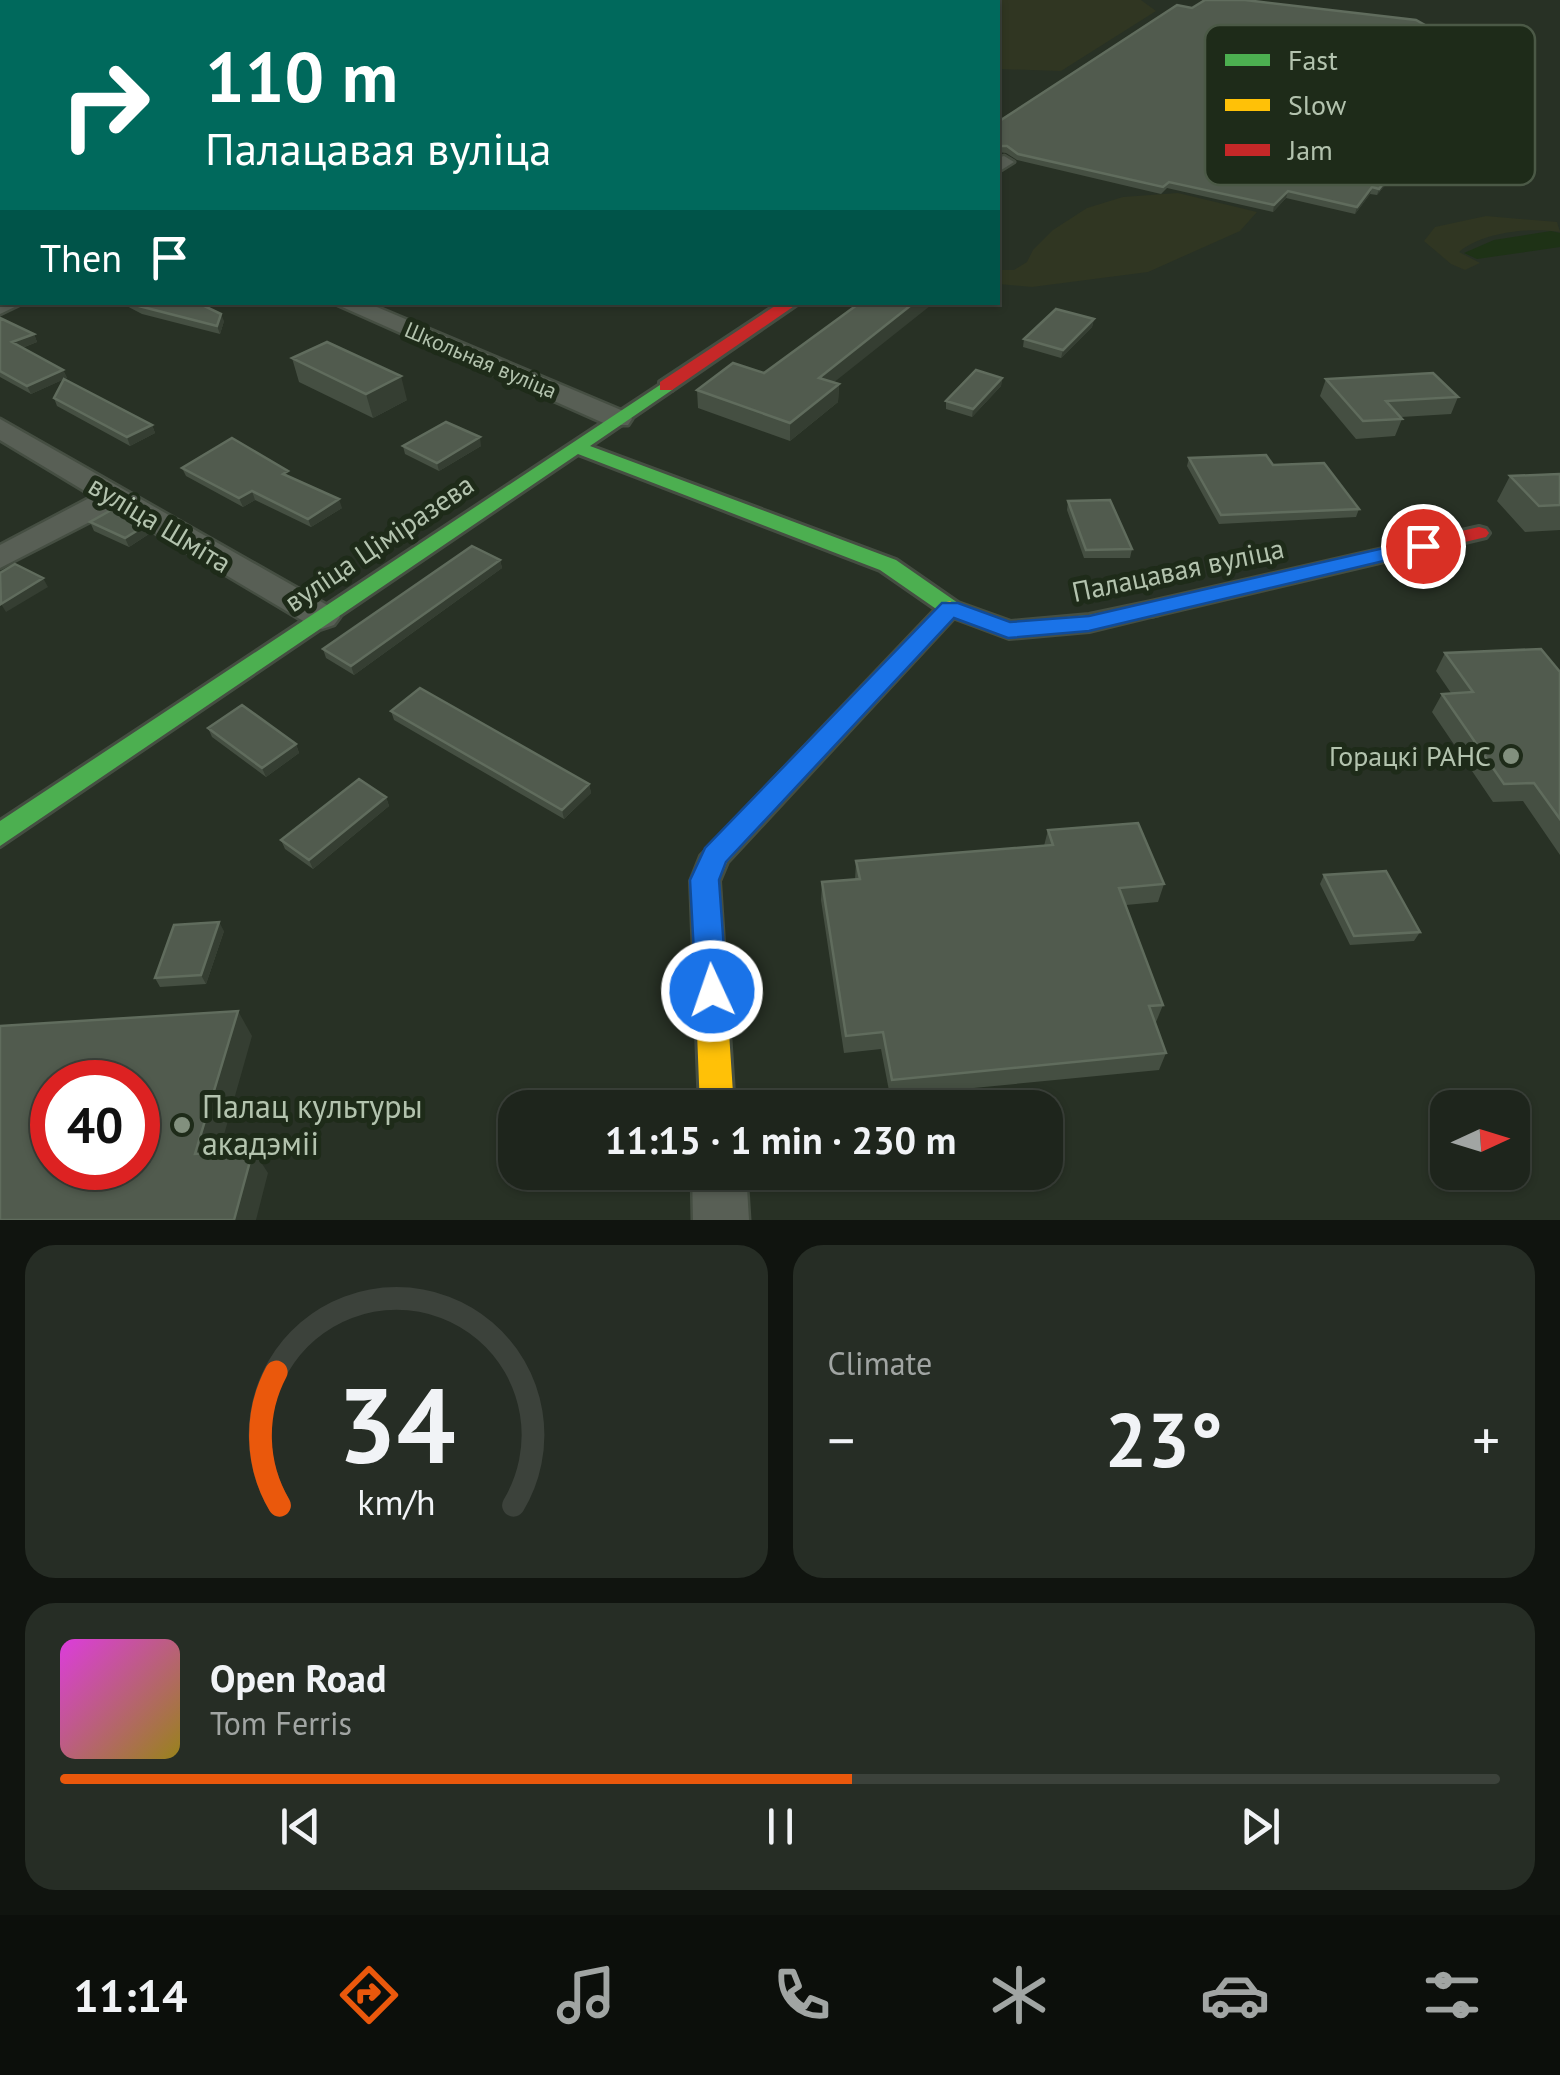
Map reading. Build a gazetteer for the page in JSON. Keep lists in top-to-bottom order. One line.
{"streets":{"street":["Школьная вуліца","вуліца Шміта","вуліца Ціміразева","Палацавая вуліца"]},"crossings":[["Школьная вуліца","вуліца Ціміразева"],["вуліца Шміта","вуліца Ціміразева"],["вуліца Ціміразева","Палацавая вуліца"]],"places":["Горацкі РАНС","Палац культуры акадэміі"],"legend":["Fast","Slow","Jam"],"north":"right","page":{"turn":["110 m","Палацавая вуліца"],"then":"Then","limit":"40","trip":"11:15 · 1 min · 230 m","tile":"Climate","heat":["−","23°","+"],"song":["Open Road","Tom Ferris"],"tabs":"11:14","gauge":["34","km/h"]}}
